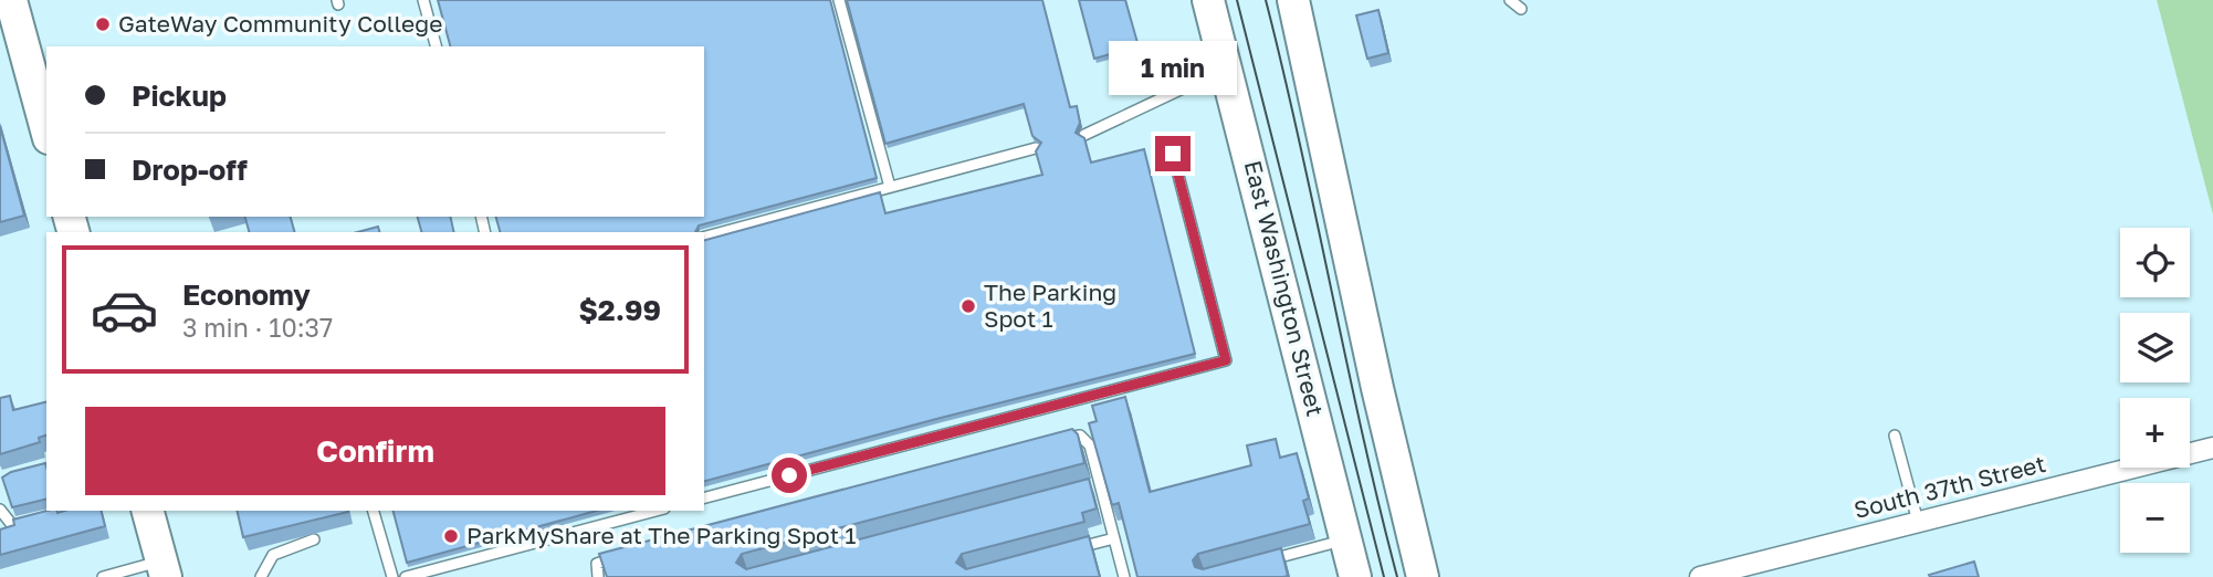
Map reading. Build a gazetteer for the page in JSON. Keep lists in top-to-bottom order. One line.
{"streets":{"main road":["East Washington Street"],"street":["South 37th Street"]},"places":["GateWay Community College","The Parking Spot 1","ParkMyShare at The Parking Spot 1"],"page":{"bubble":"1 min","banner":["Pickup","Drop-off"],"map_buttons":["+","−"],"list":[{"name":"Economy","note":"3 min · 10:37","value":"$2.99"}],"buttons":"Confirm"}}
